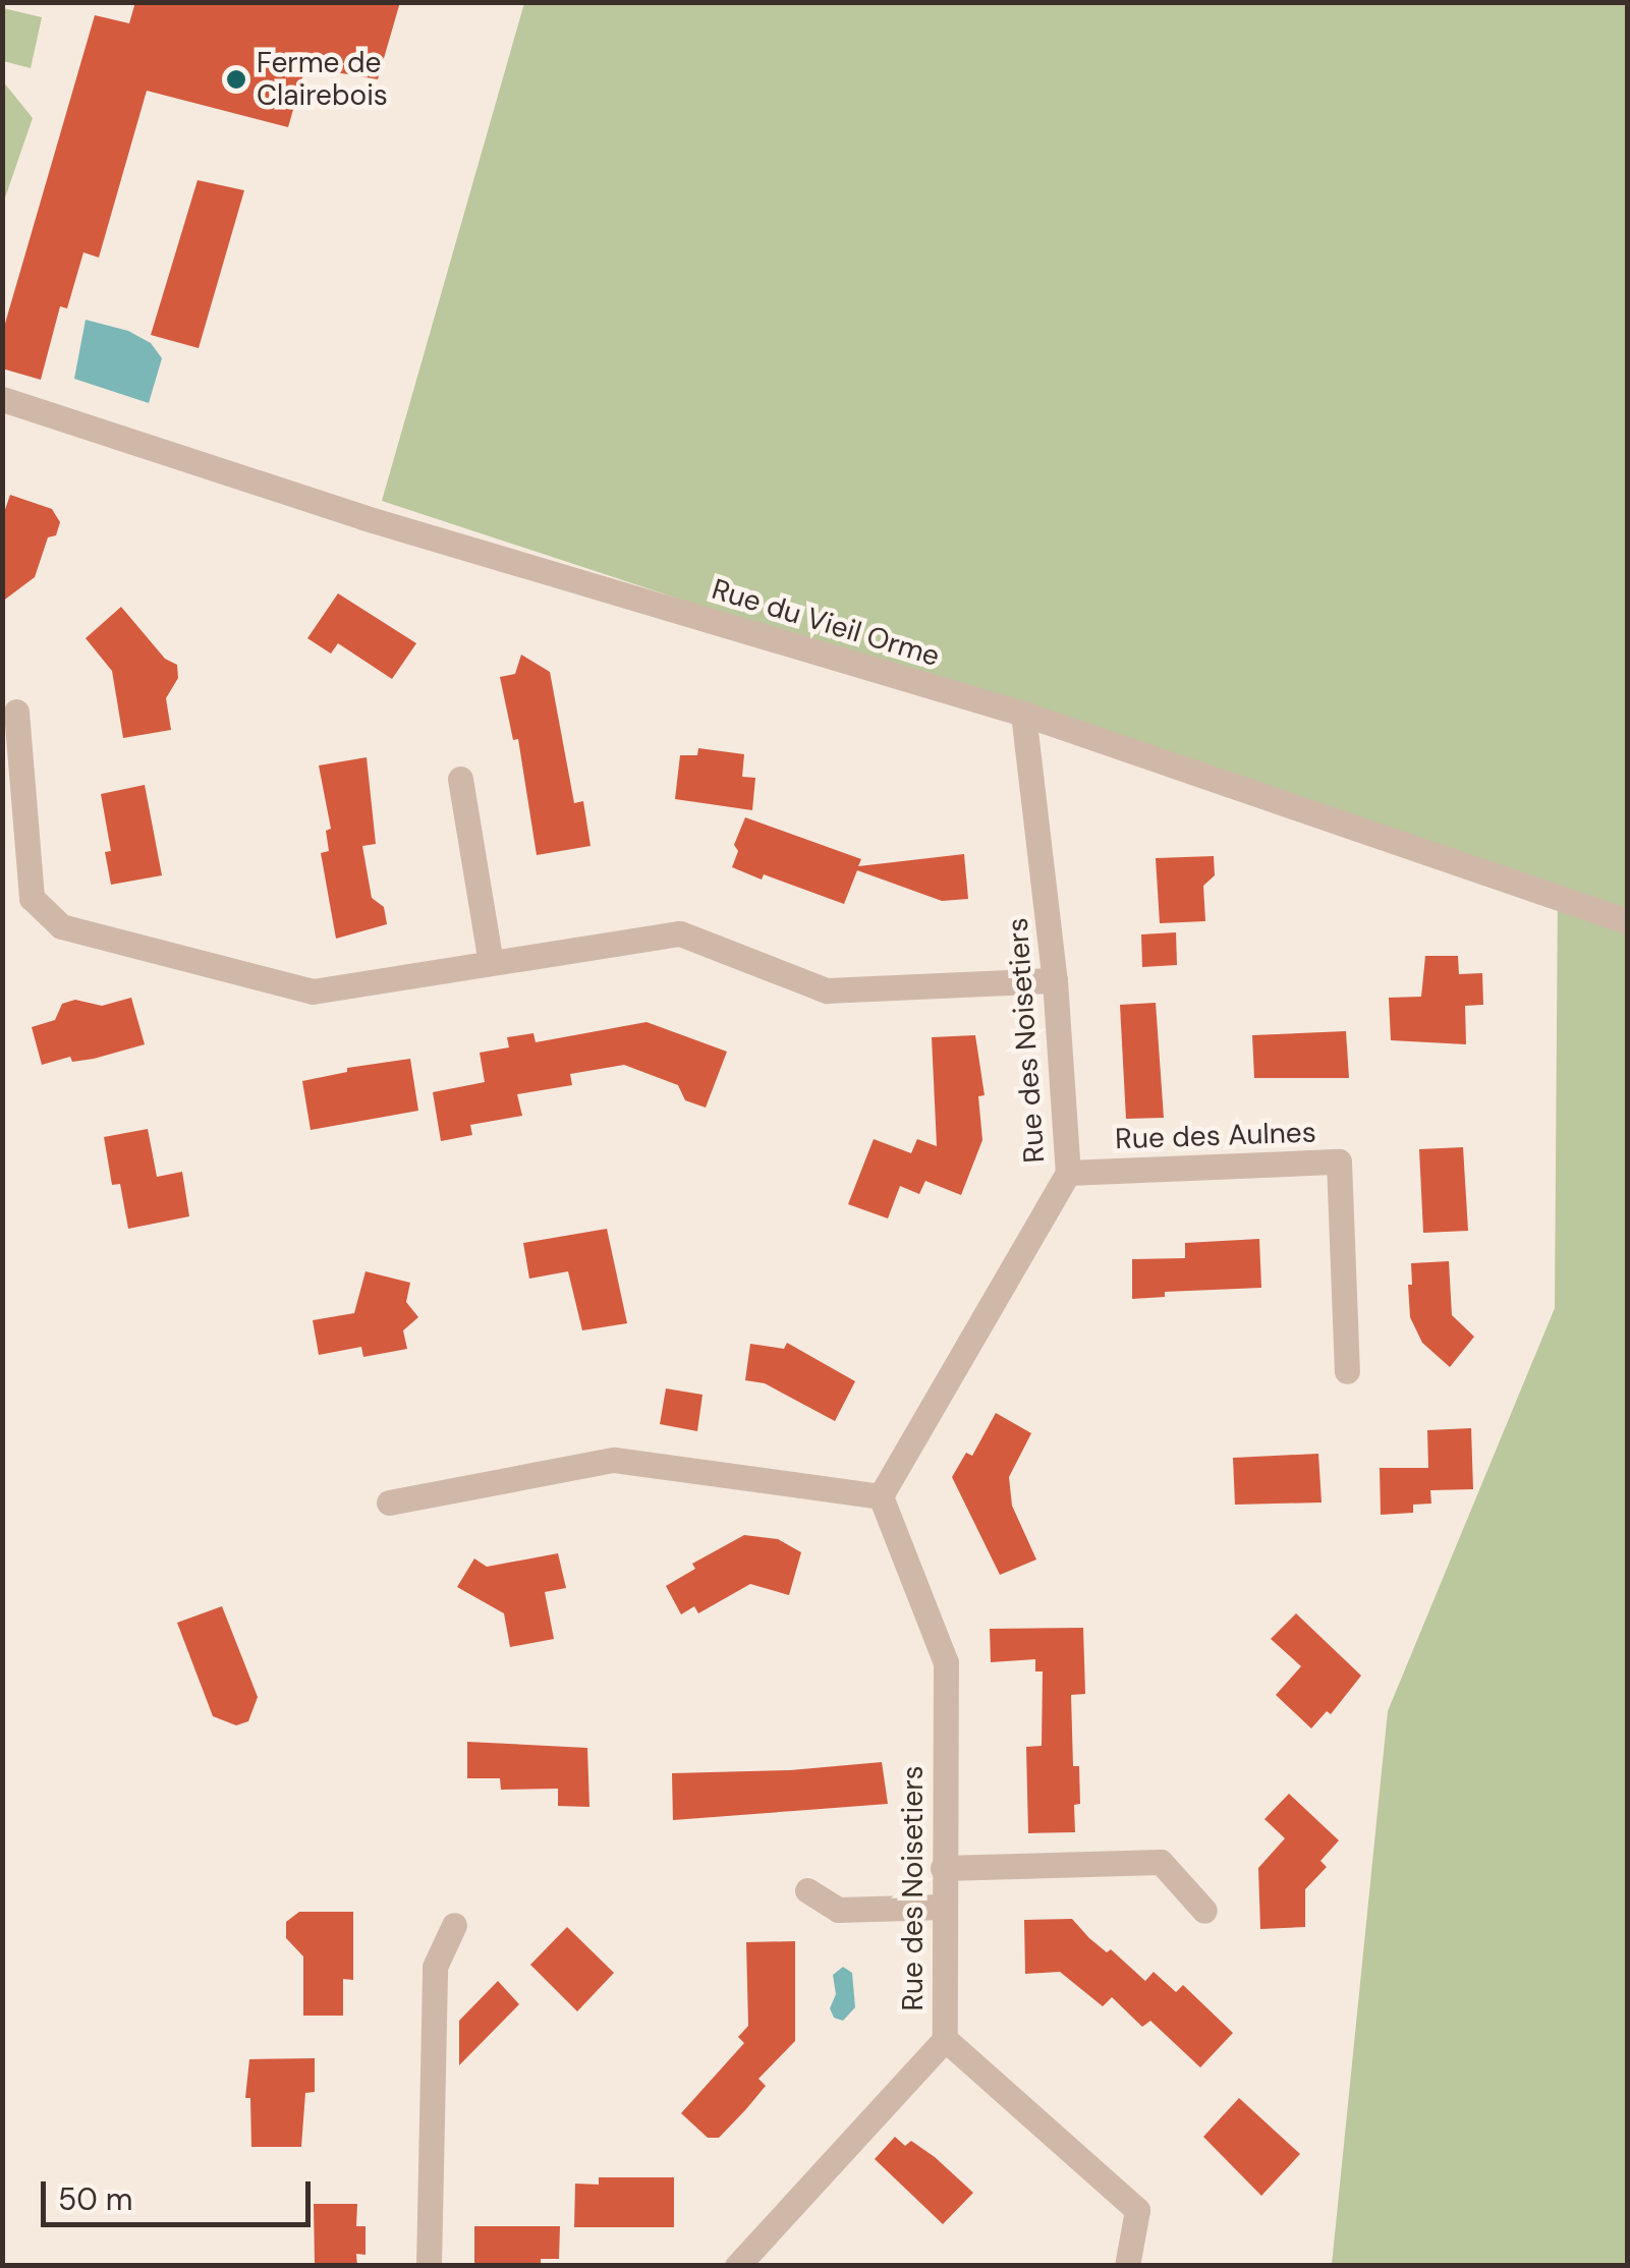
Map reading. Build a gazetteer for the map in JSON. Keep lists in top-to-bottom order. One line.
{"streets":{"street":["Rue du Vieil Orme","Rue des Noisetiers","Rue des Aulnes"]},"crossings":[["Rue du Vieil Orme","Rue des Noisetiers"],["Rue des Noisetiers","Rue des Aulnes"]],"places":["Ferme de Clairebois"],"scale_bar":"50 m"}
